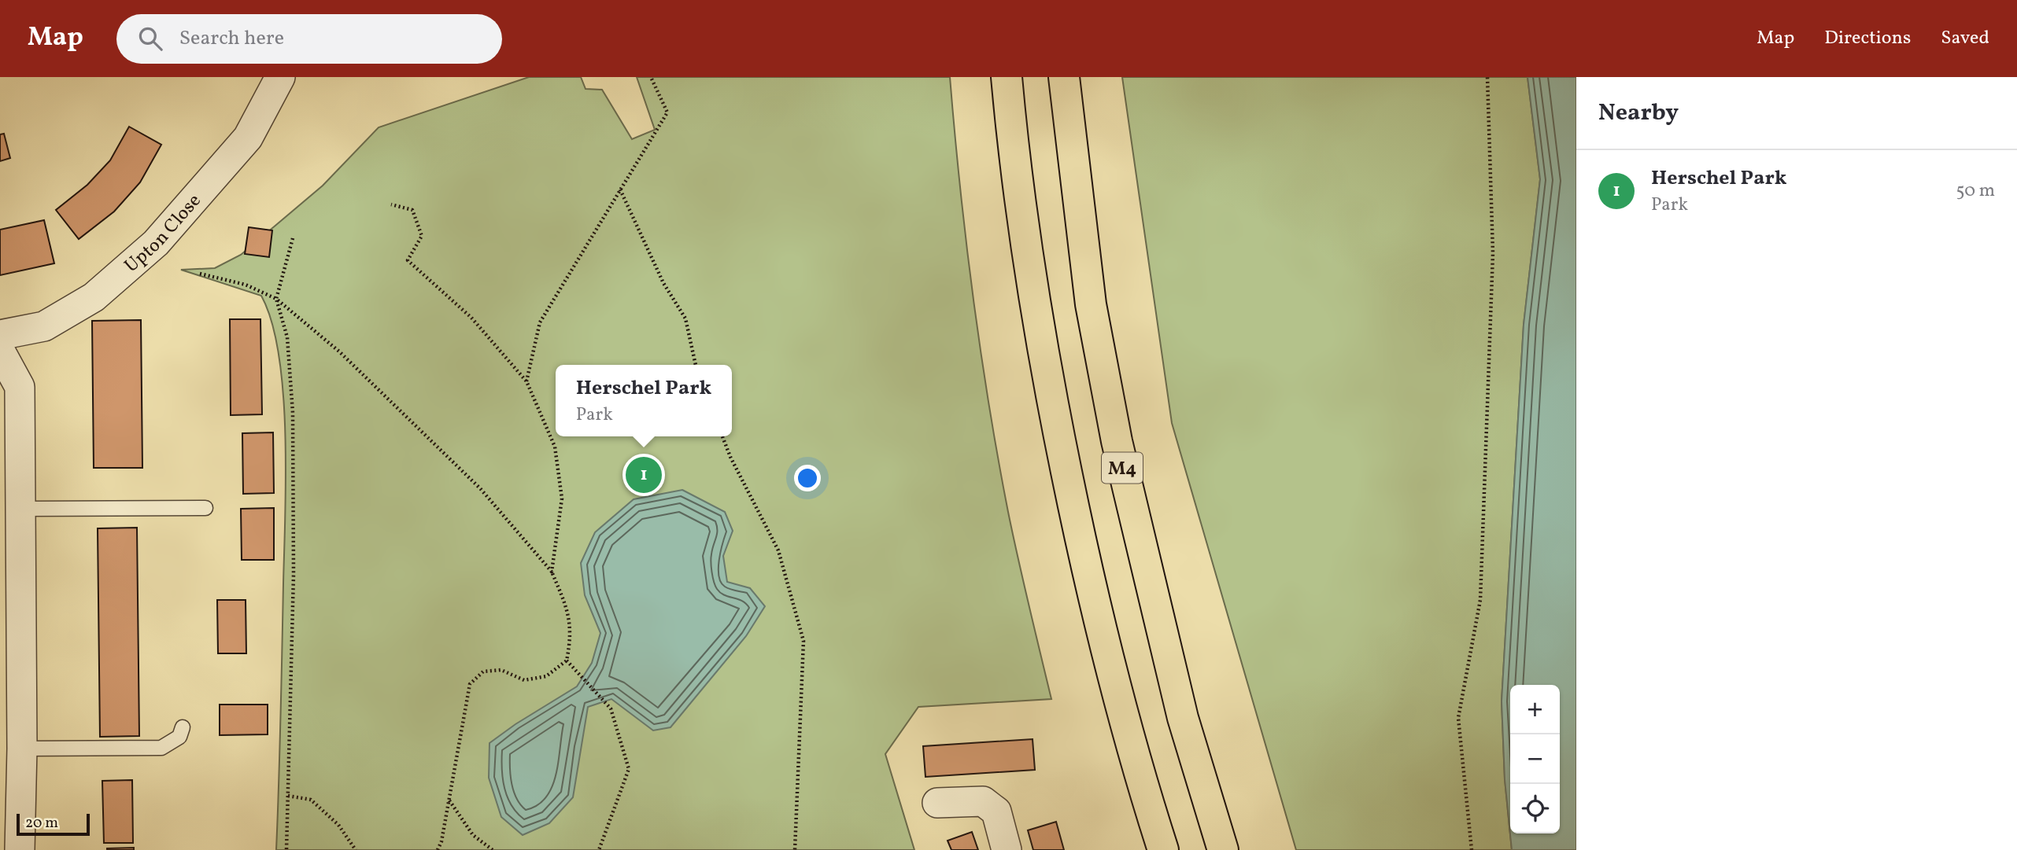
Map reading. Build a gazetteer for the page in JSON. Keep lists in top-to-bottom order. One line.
{"streets":{"highway":["M4"],"street":["Upton Close"]},"scale_bar":"20 m","page":{"header":"Map","search":"Search here","nav":["Map","Directions","Saved"],"heading":"Nearby","list":[{"mark":"1","name":"Herschel Park","note":"Park","value":"50 m"}],"popup":["Herschel Park","Park"],"pins":"1","map_buttons":["+","−"],"scale":"20 m"}}
